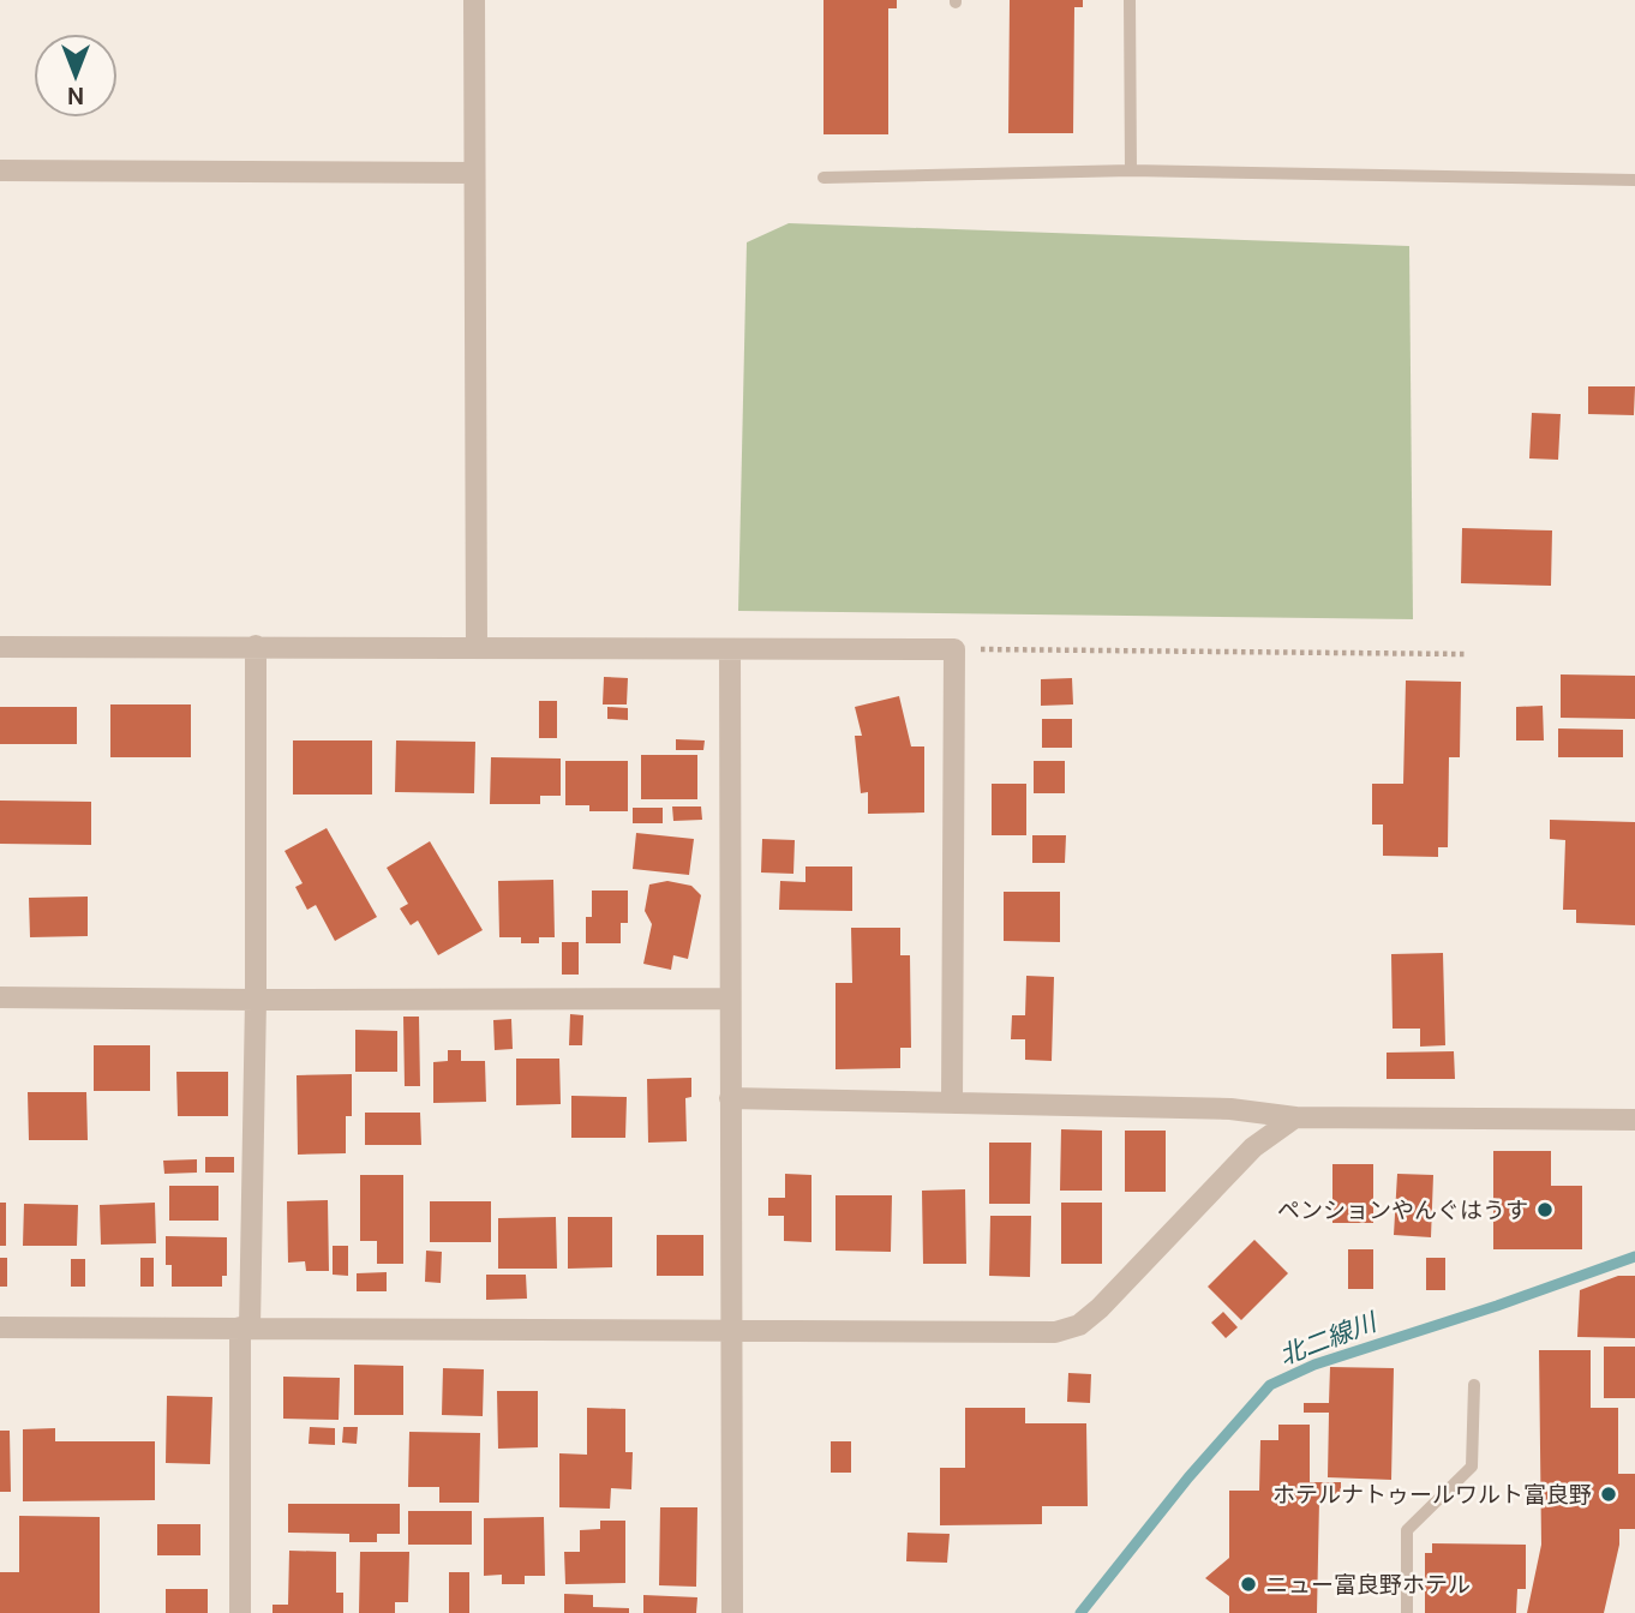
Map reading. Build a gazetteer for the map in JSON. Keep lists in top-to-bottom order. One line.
{"water":["北二線川"],"places":["ペンションやんぐはうす","ホテルナトゥールワルト富良野","ニュー富良野ホテル"],"north":"bottom"}
